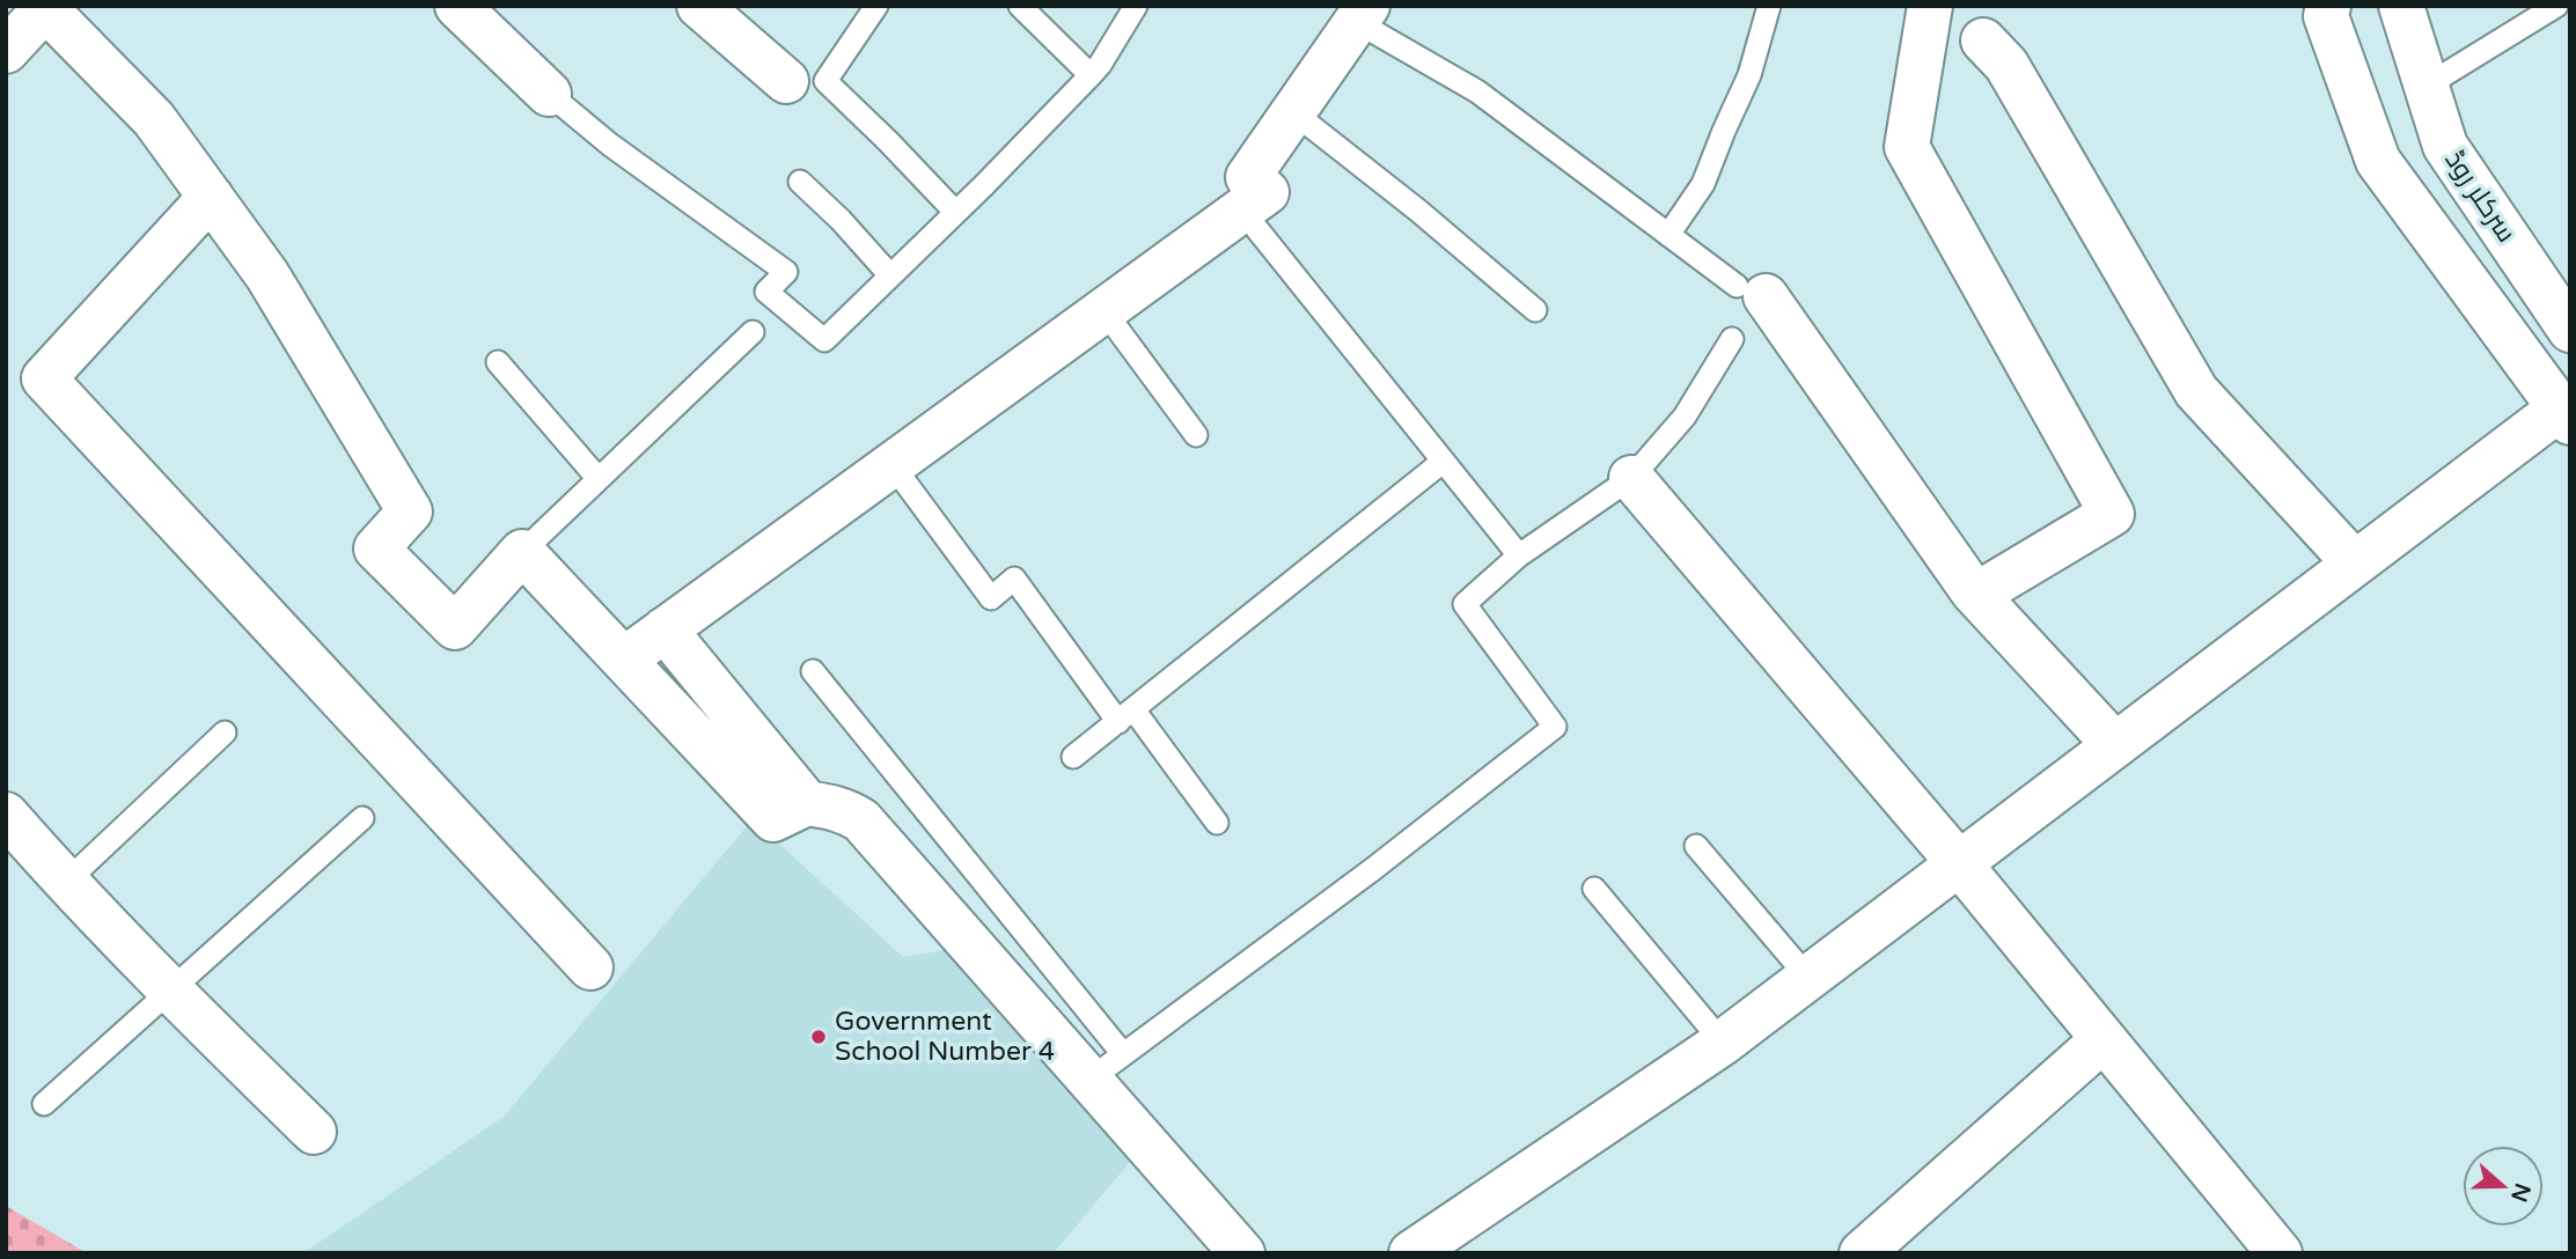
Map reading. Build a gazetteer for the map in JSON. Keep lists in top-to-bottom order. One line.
{"streets":{"street":["سرکلر روڈ"]},"places":["Government School Number 4"],"north":"right"}
